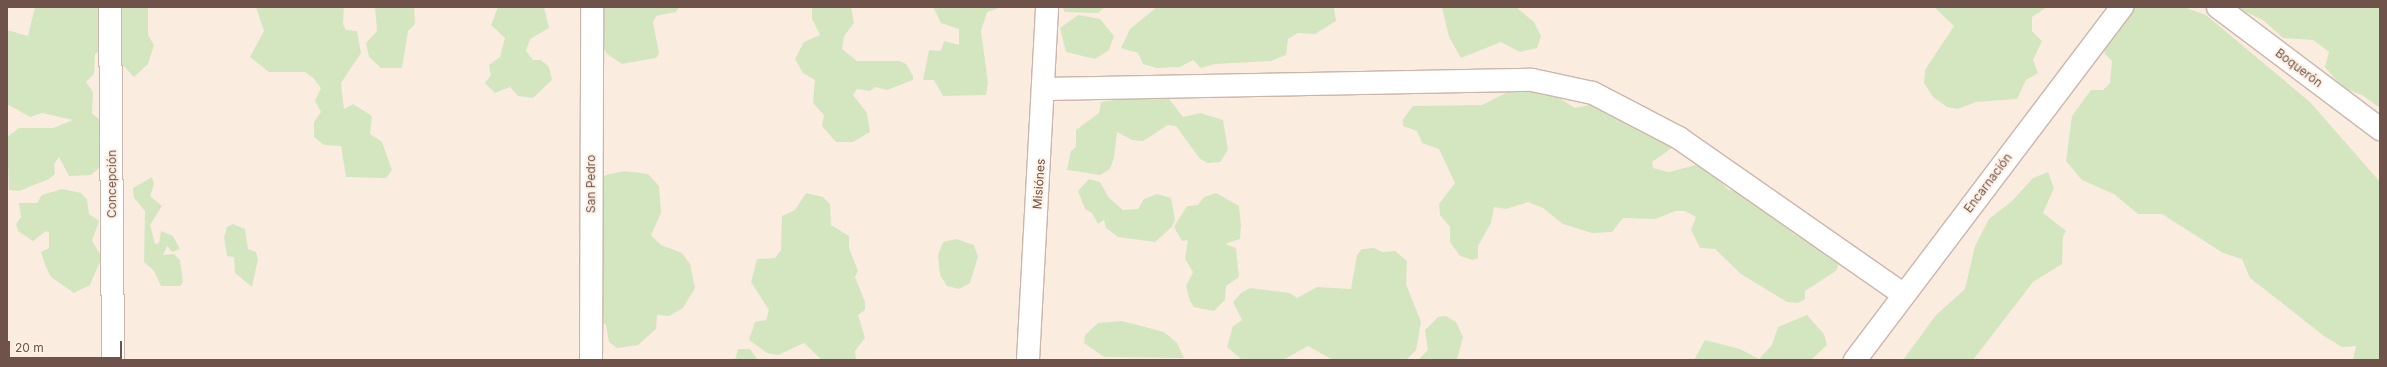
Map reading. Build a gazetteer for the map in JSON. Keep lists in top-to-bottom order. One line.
{"streets":{"street":["Boquerón","Encarnación","Concepción","San Pedro","Misiónes"]},"scale_bar":"20 m"}
